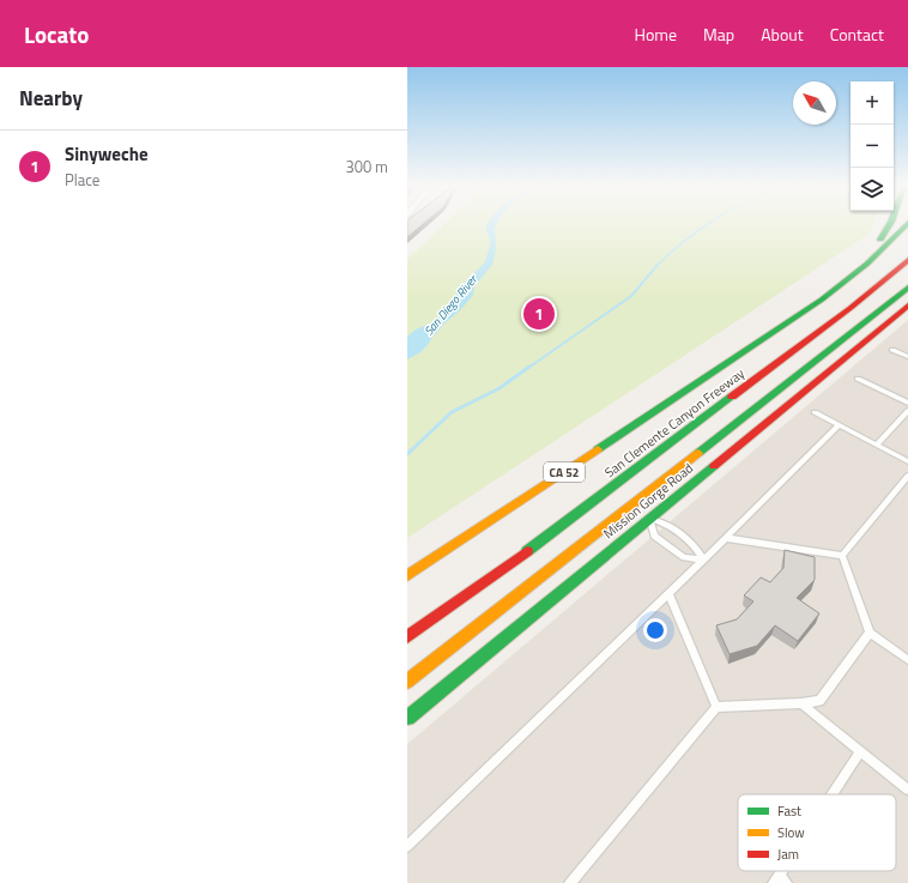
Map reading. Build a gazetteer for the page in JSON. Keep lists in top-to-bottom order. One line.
{"streets":{"main road":["San Clemente Canyon Freeway","CA 52","Mission Gorge Road"]},"water":["San Diego River"],"legend":["Fast","Slow","Jam"],"north":"top left","page":{"header":"Locato","nav":["Home","Map","About","Contact"],"heading":"Nearby","map_buttons":["+","−"],"list":[{"mark":"1","name":"Sinyweche","note":"Place","value":"300 m"}],"pins":"1"}}
